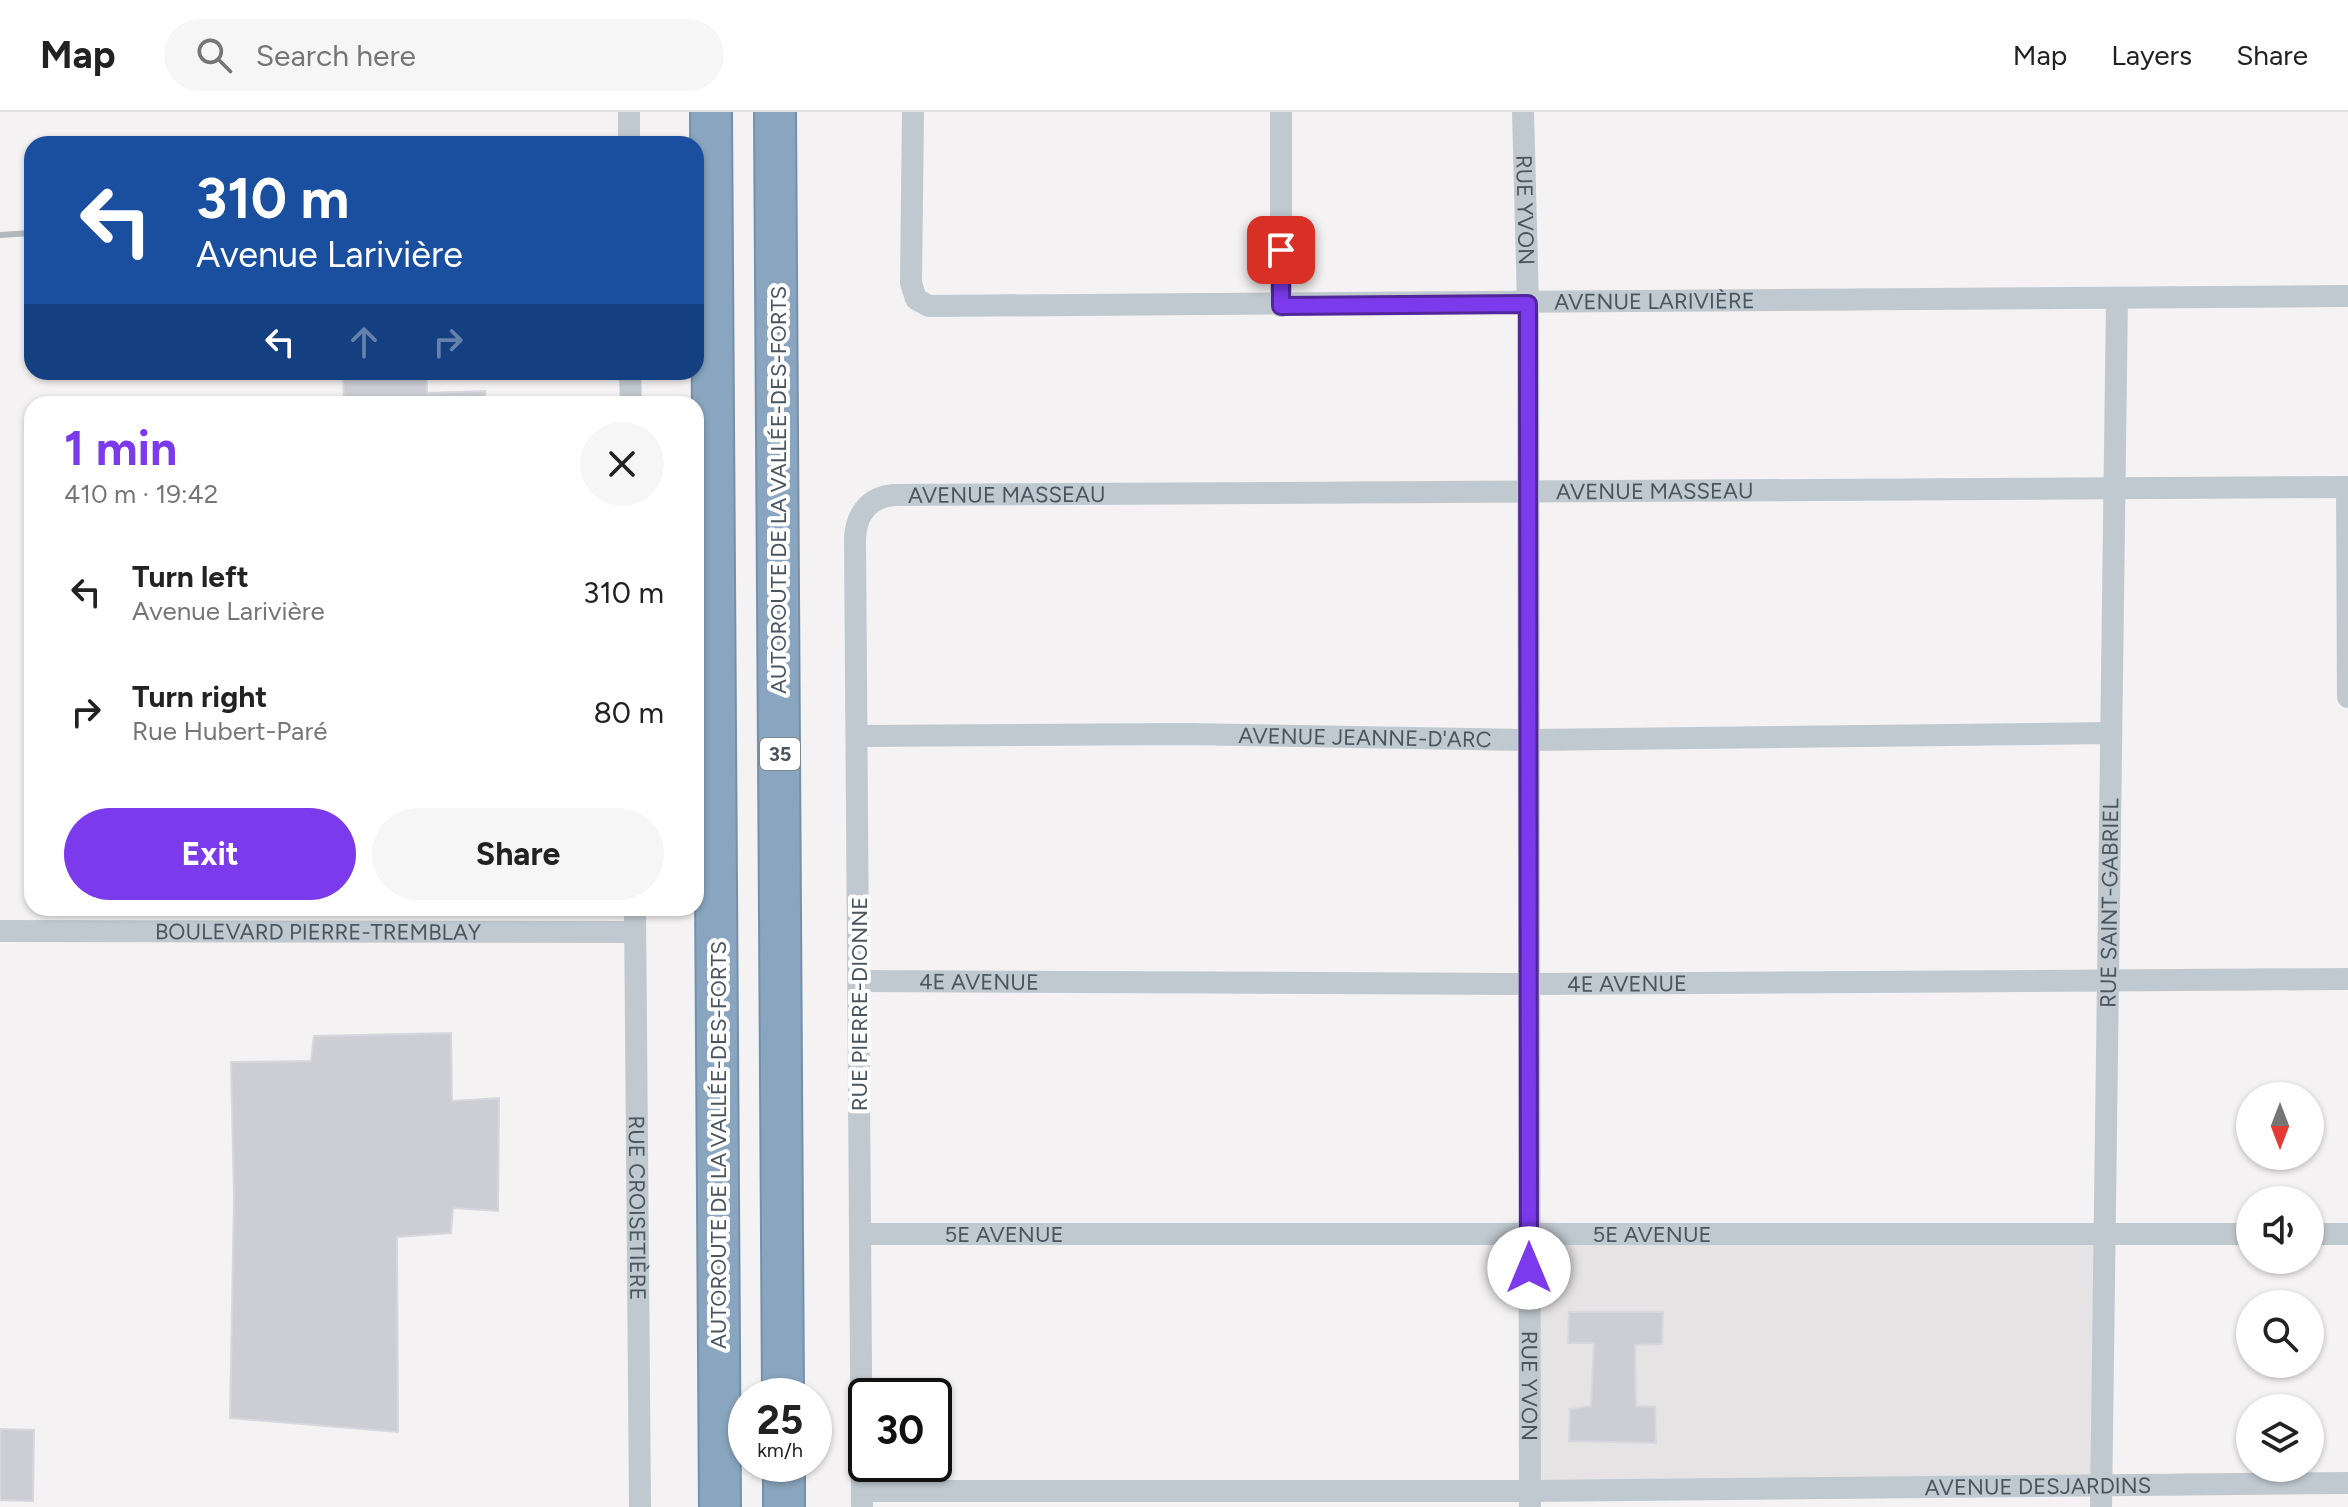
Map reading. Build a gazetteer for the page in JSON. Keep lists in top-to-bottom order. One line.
{"streets":{"highway":["AUTOROUTE DE LA VALLÉE-DES-FORTS","35"],"street":["RUE YVON","AVENUE LARIVIÈRE","AVENUE MASSEAU","AVENUE JEANNE-D'ARC","RUE SAINT-GABRIEL","BOULEVARD PIERRE-TREMBLAY","4E AVENUE","RUE PIERRE-DIONNE","RUE CROISETIÈRE","5E AVENUE","AVENUE DESJARDINS"]},"crossings":[["RUE YVON","AVENUE LARIVIÈRE"],["RUE YVON","AVENUE MASSEAU"],["RUE YVON","AVENUE JEANNE-D'ARC"],["RUE YVON","4E AVENUE"],["RUE YVON","5E AVENUE"],["RUE YVON","AVENUE DESJARDINS"],["AVENUE LARIVIÈRE","RUE SAINT-GABRIEL"],["AVENUE MASSEAU","RUE SAINT-GABRIEL"],["AVENUE MASSEAU","RUE PIERRE-DIONNE"],["AVENUE JEANNE-D'ARC","RUE SAINT-GABRIEL"],["AVENUE JEANNE-D'ARC","RUE PIERRE-DIONNE"],["RUE SAINT-GABRIEL","4E AVENUE"],["RUE SAINT-GABRIEL","5E AVENUE"],["RUE SAINT-GABRIEL","AVENUE DESJARDINS"],["BOULEVARD PIERRE-TREMBLAY","RUE CROISETIÈRE"],["4E AVENUE","RUE PIERRE-DIONNE"],["RUE PIERRE-DIONNE","5E AVENUE"],["RUE PIERRE-DIONNE","AVENUE DESJARDINS"]],"north":"bottom","page":{"header":"Map","search":"Search here","nav":["Map","Layers","Share"],"turn":["310 m","Avenue Larivière"],"heading":["1 min","410 m · 19:42"],"list":[{"name":"Turn left","note":"Avenue Larivière","value":"310 m"},{"name":"Turn right","note":"Rue Hubert-Paré","value":"80 m"}],"buttons":["Exit","Share"],"speed":"25 km/h","limit":"30"}}
